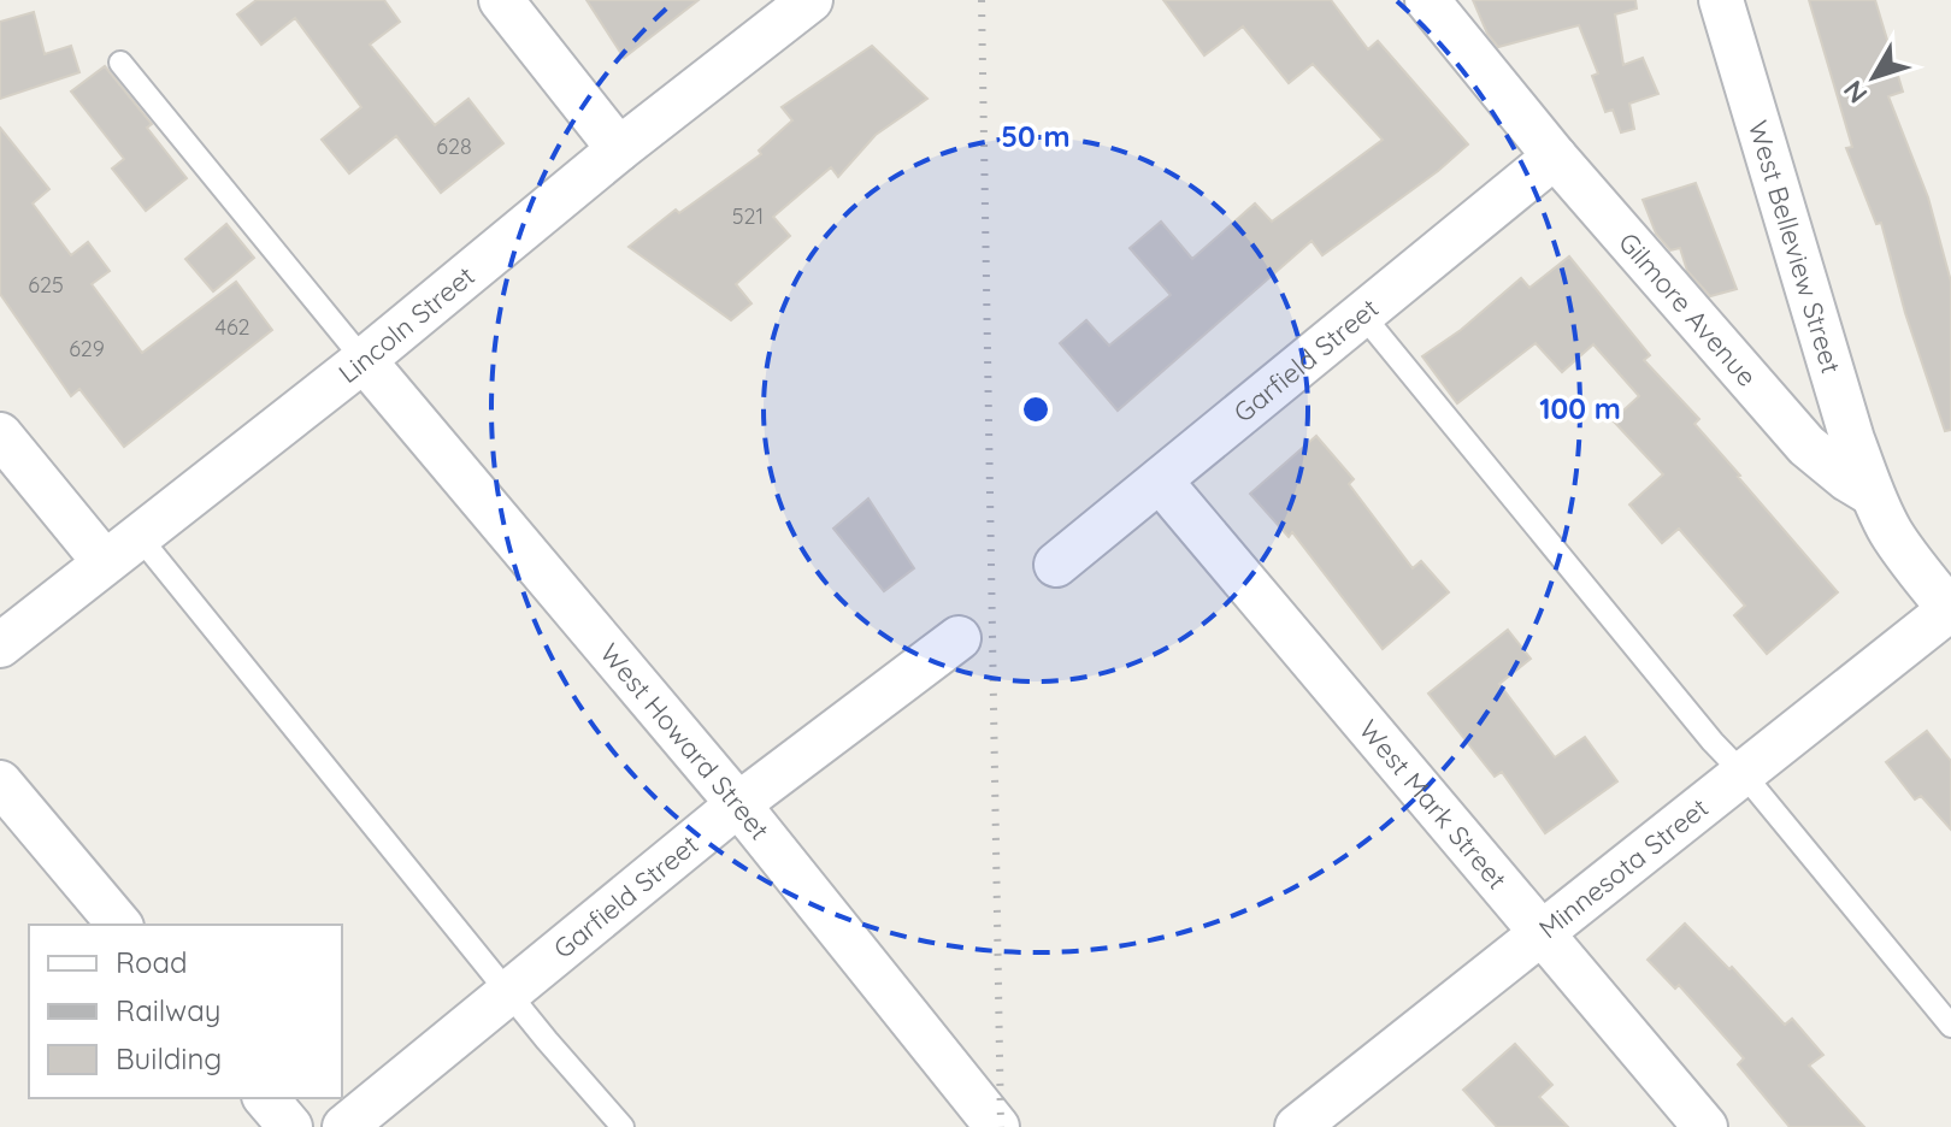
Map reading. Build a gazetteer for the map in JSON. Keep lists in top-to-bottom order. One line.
{"streets":{"street":["West Belleview Street","Gilmore Avenue","Lincoln Street","Garfield Street","West Howard Street","West Mark Street","Minnesota Street"]},"crossings":[["West Belleview Street","Gilmore Avenue"],["Gilmore Avenue","Garfield Street"],["Gilmore Avenue","Minnesota Street"],["Lincoln Street","West Howard Street"],["Garfield Street","West Howard Street"],["Garfield Street","West Mark Street"],["West Mark Street","Minnesota Street"]],"house_numbers":["628","521","625","462","629"],"legend":["Road","Railway","Building"],"north":"bottom left","rings":["50 m","100 m"]}
